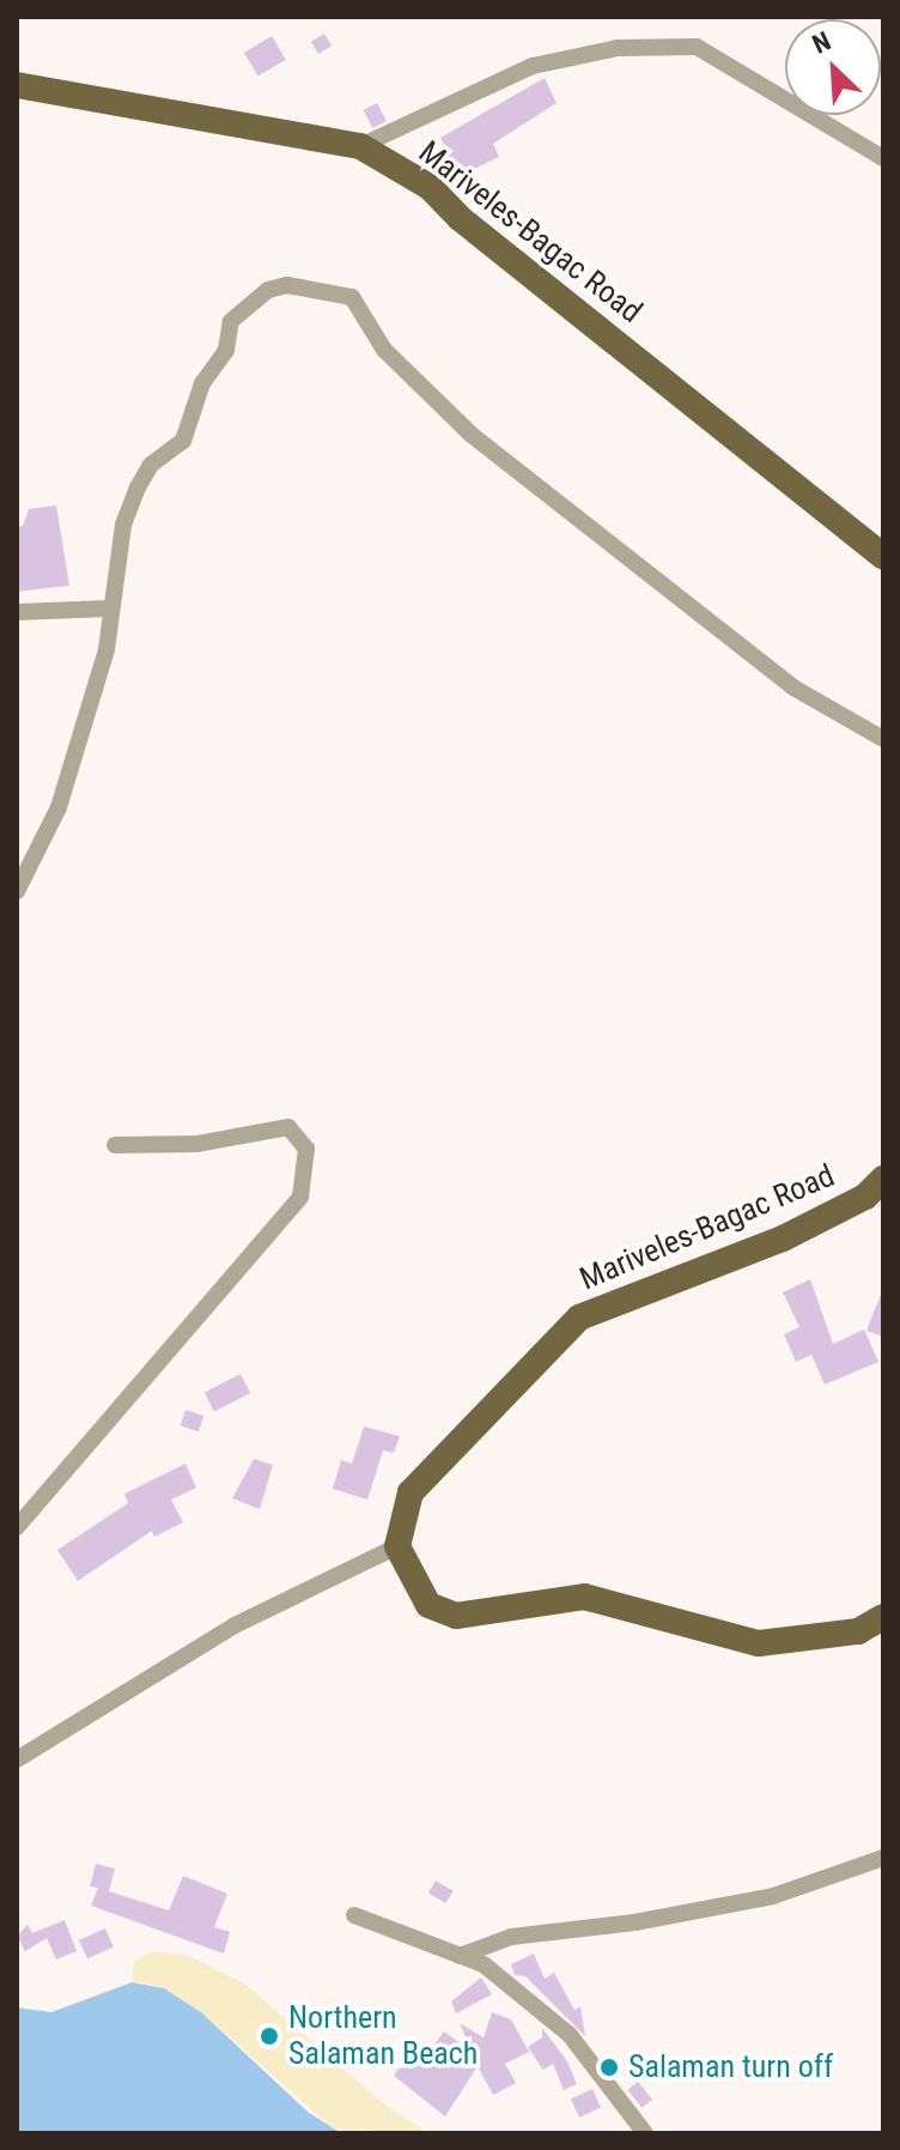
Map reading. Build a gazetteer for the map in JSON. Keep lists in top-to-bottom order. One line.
{"streets":{"main road":["Mariveles-Bagac Road"]},"places":["Northern Salaman Beach","Salaman turn off"],"north":"top left"}
